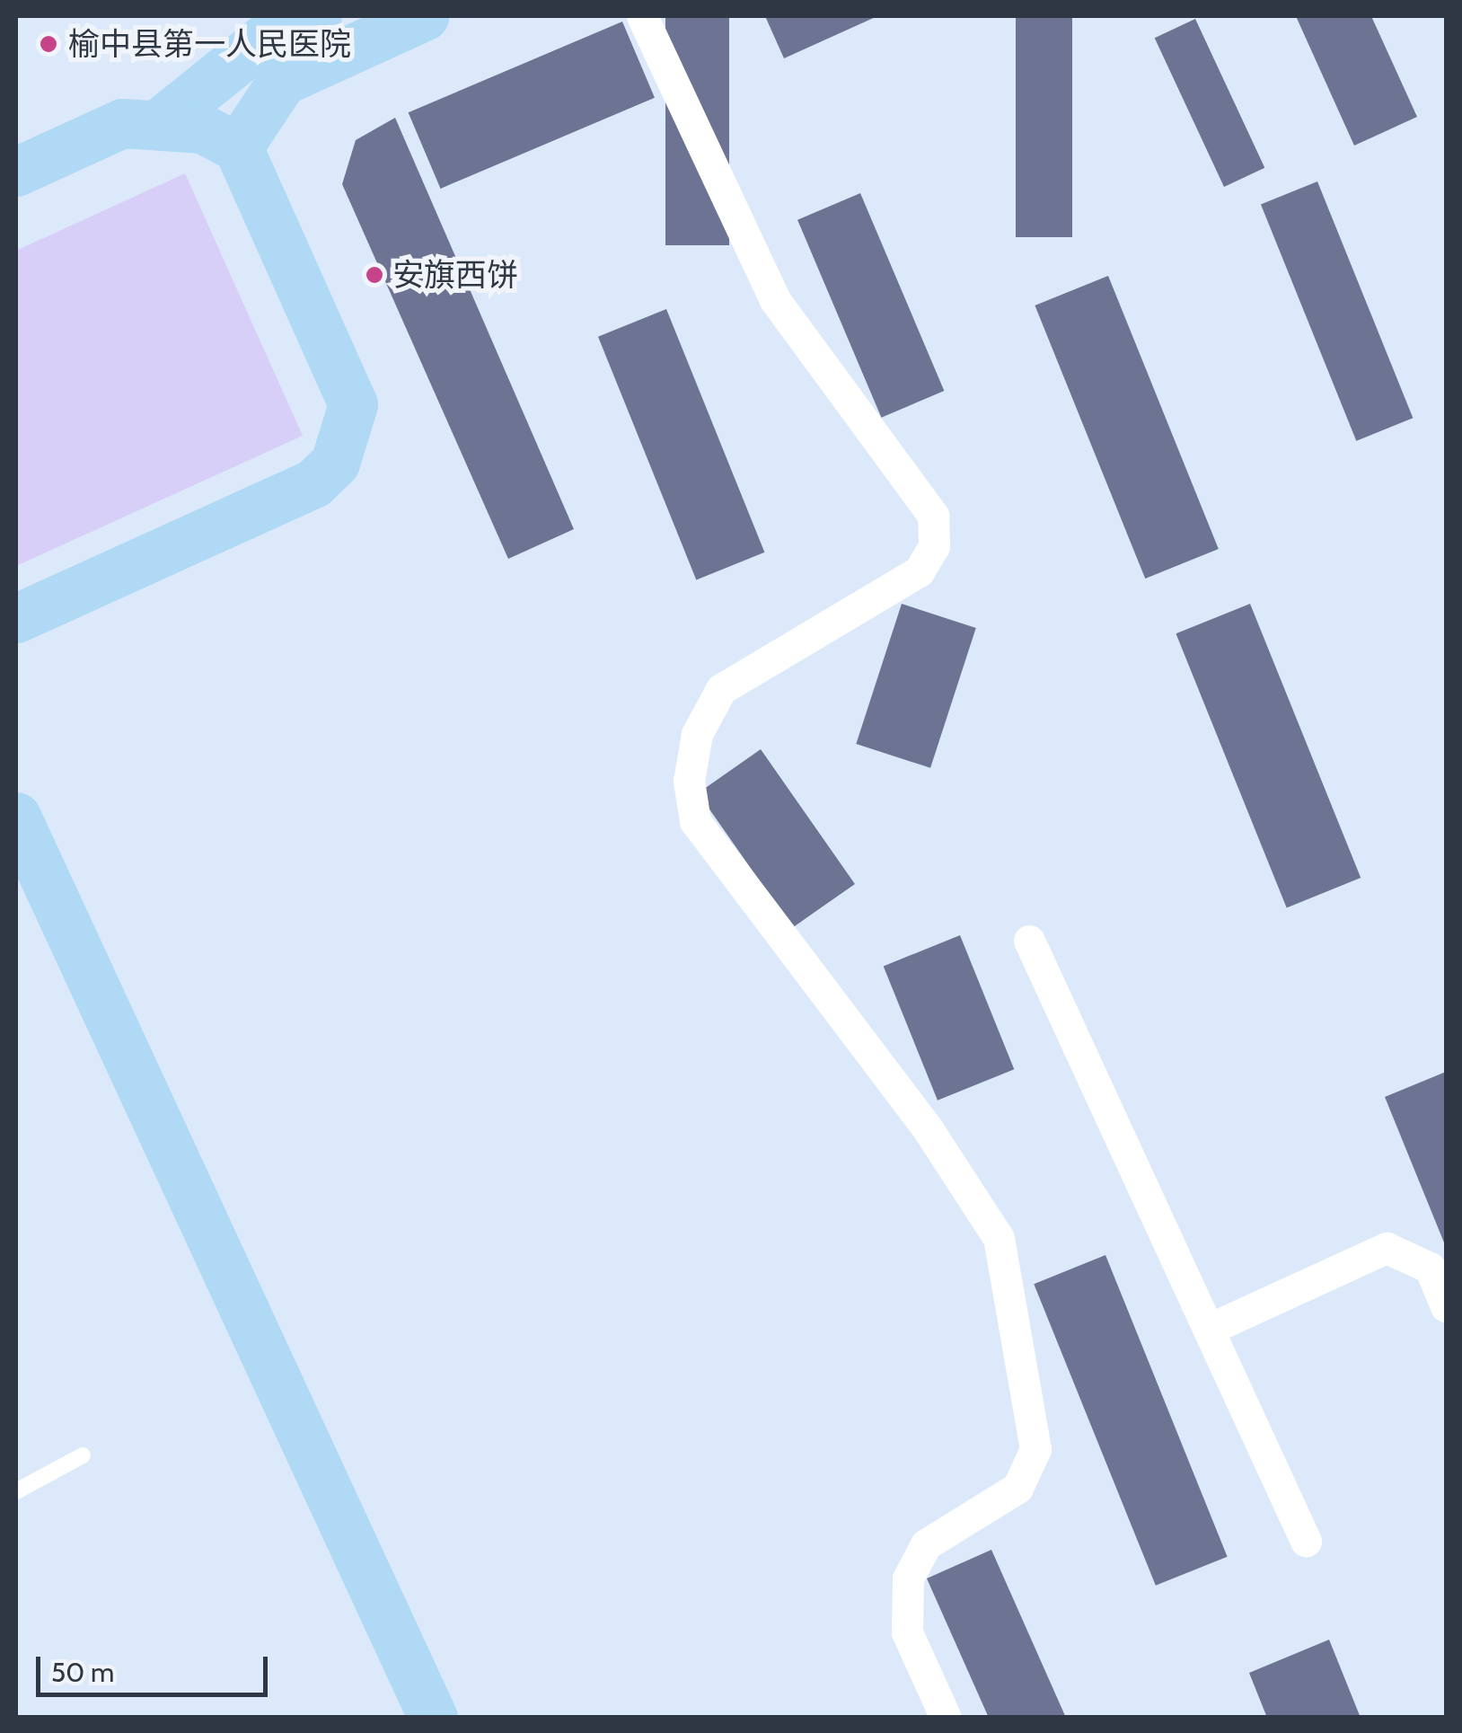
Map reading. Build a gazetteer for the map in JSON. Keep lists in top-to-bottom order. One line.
{"places":["榆中县第一人民医院","安旗西饼"],"scale_bar":"50 m"}
